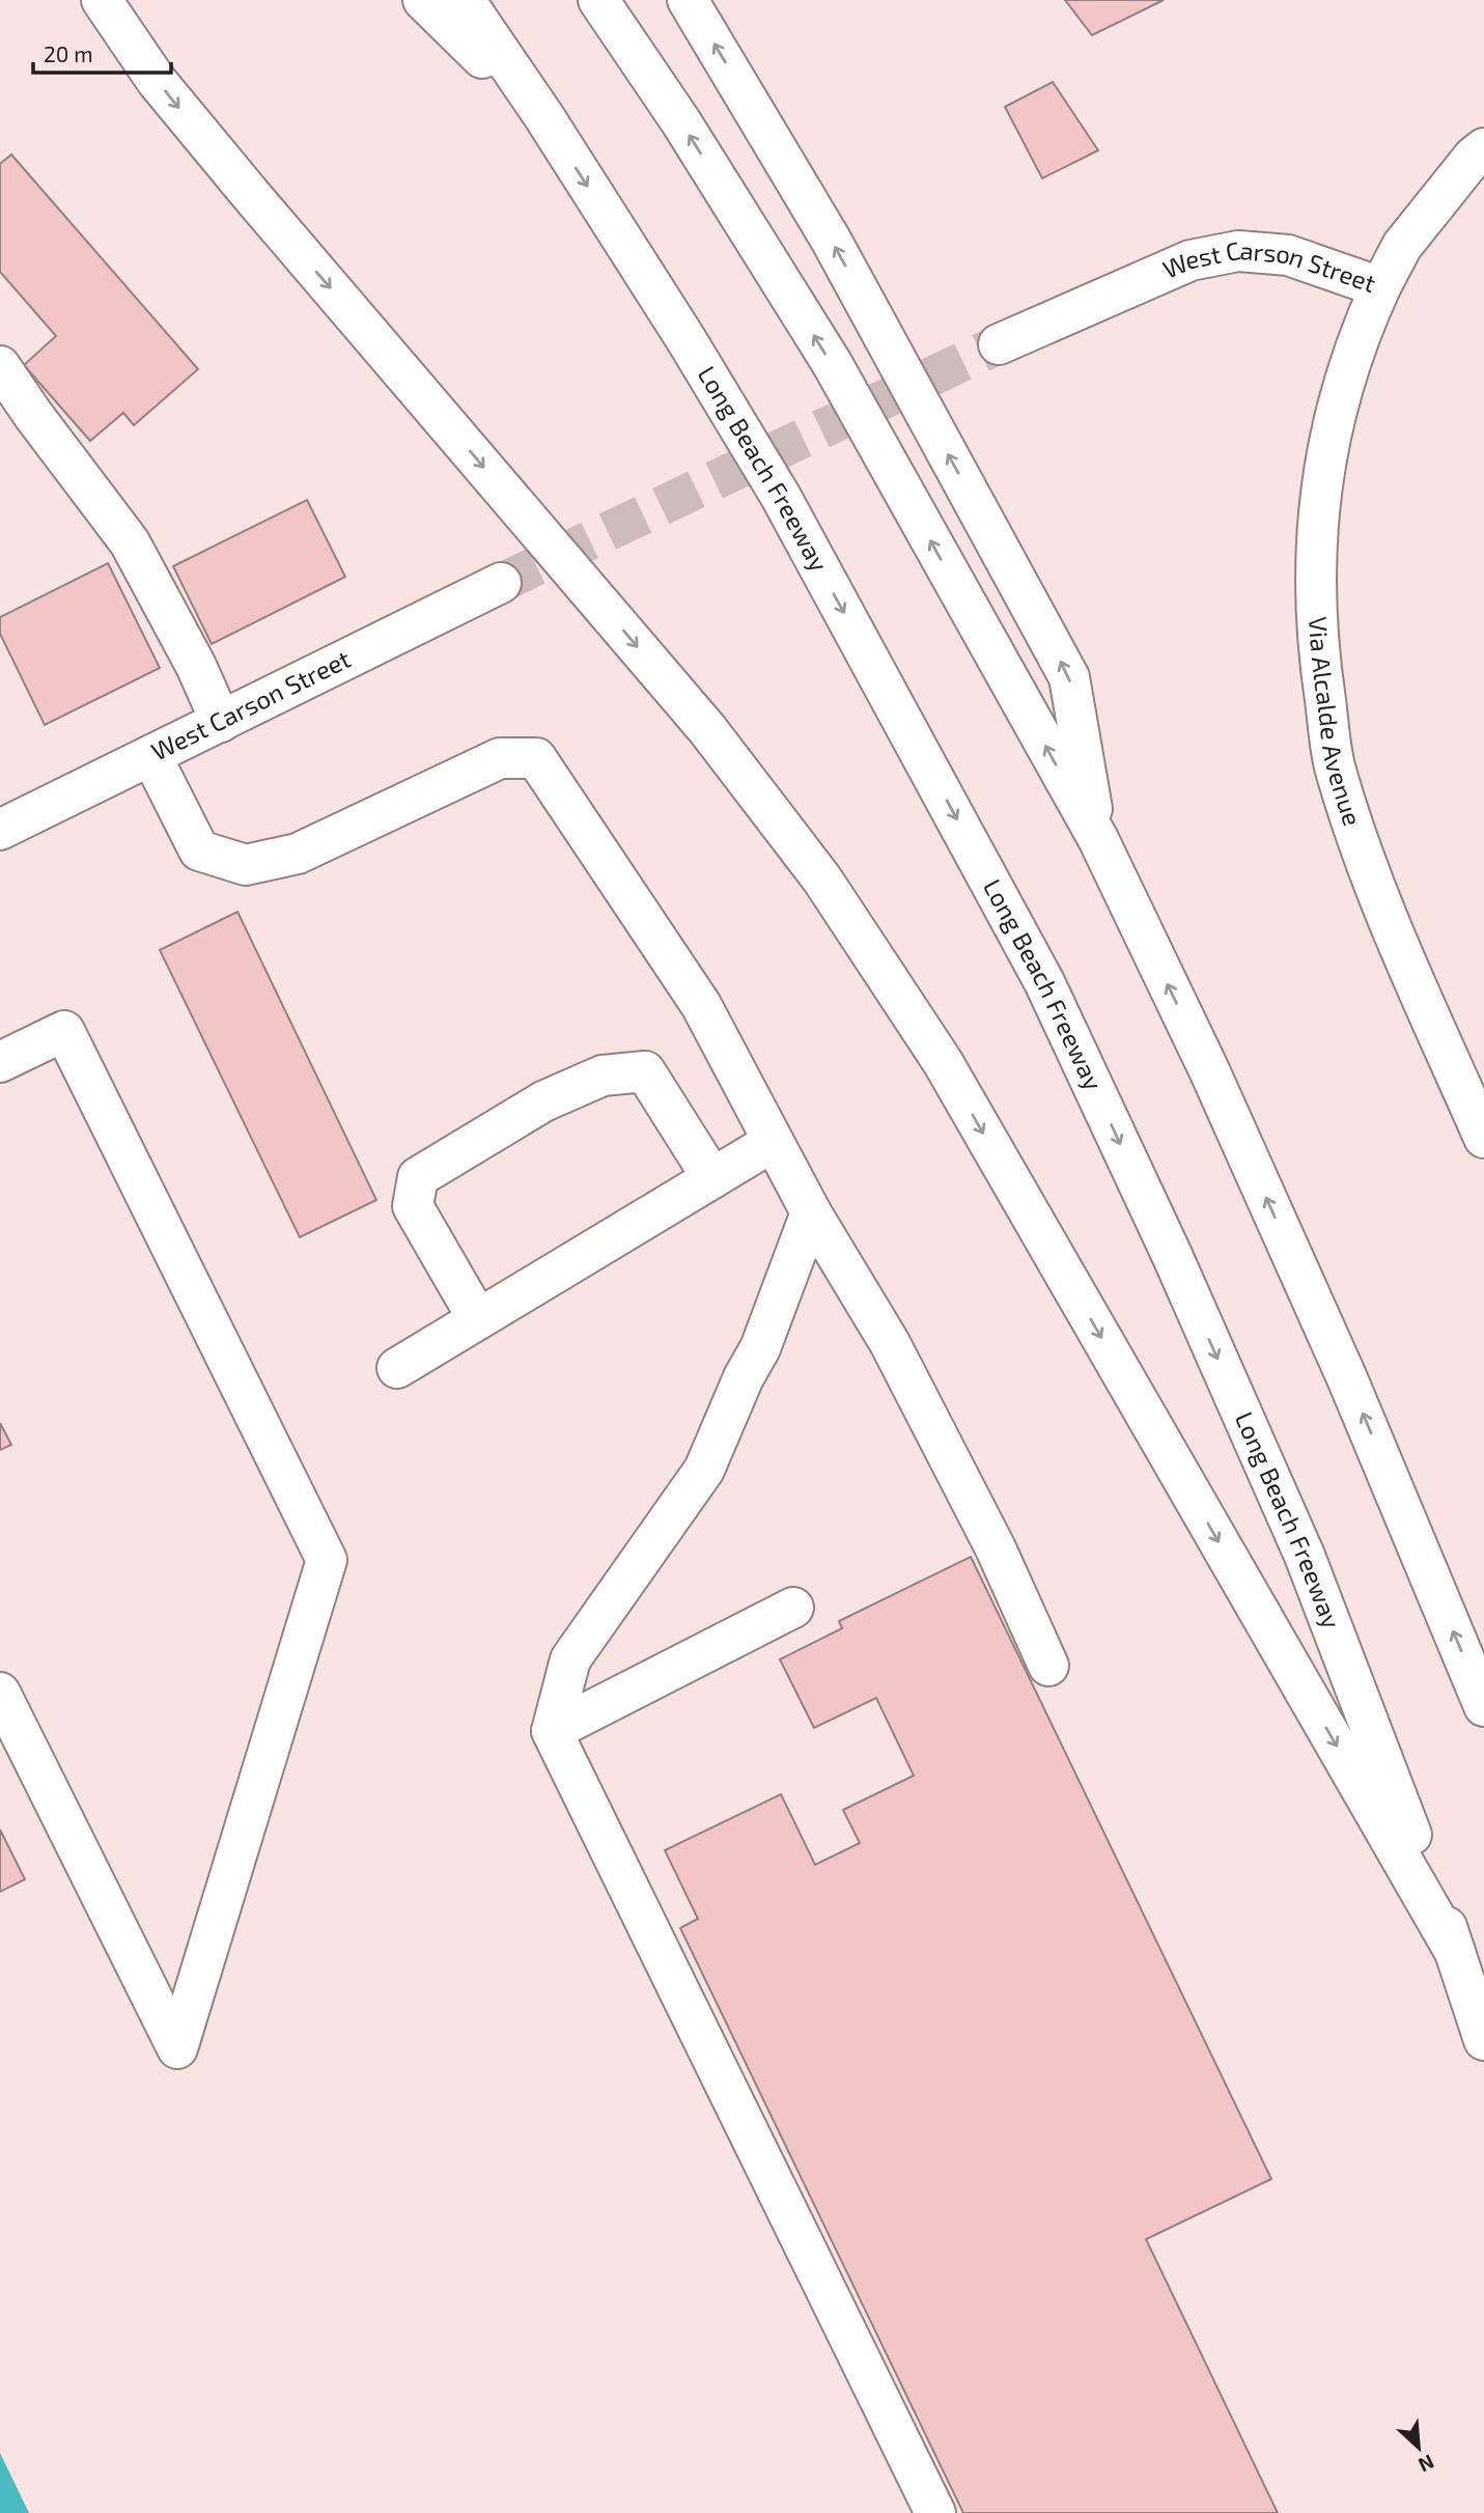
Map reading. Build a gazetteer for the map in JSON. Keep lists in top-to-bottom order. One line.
{"streets":{"main road":["West Carson Street","Long Beach Freeway","Via Alcalde Avenue"]},"crossings":[["West Carson Street","Via Alcalde Avenue"]],"scale_bar":"20 m","north":"bottom right"}
